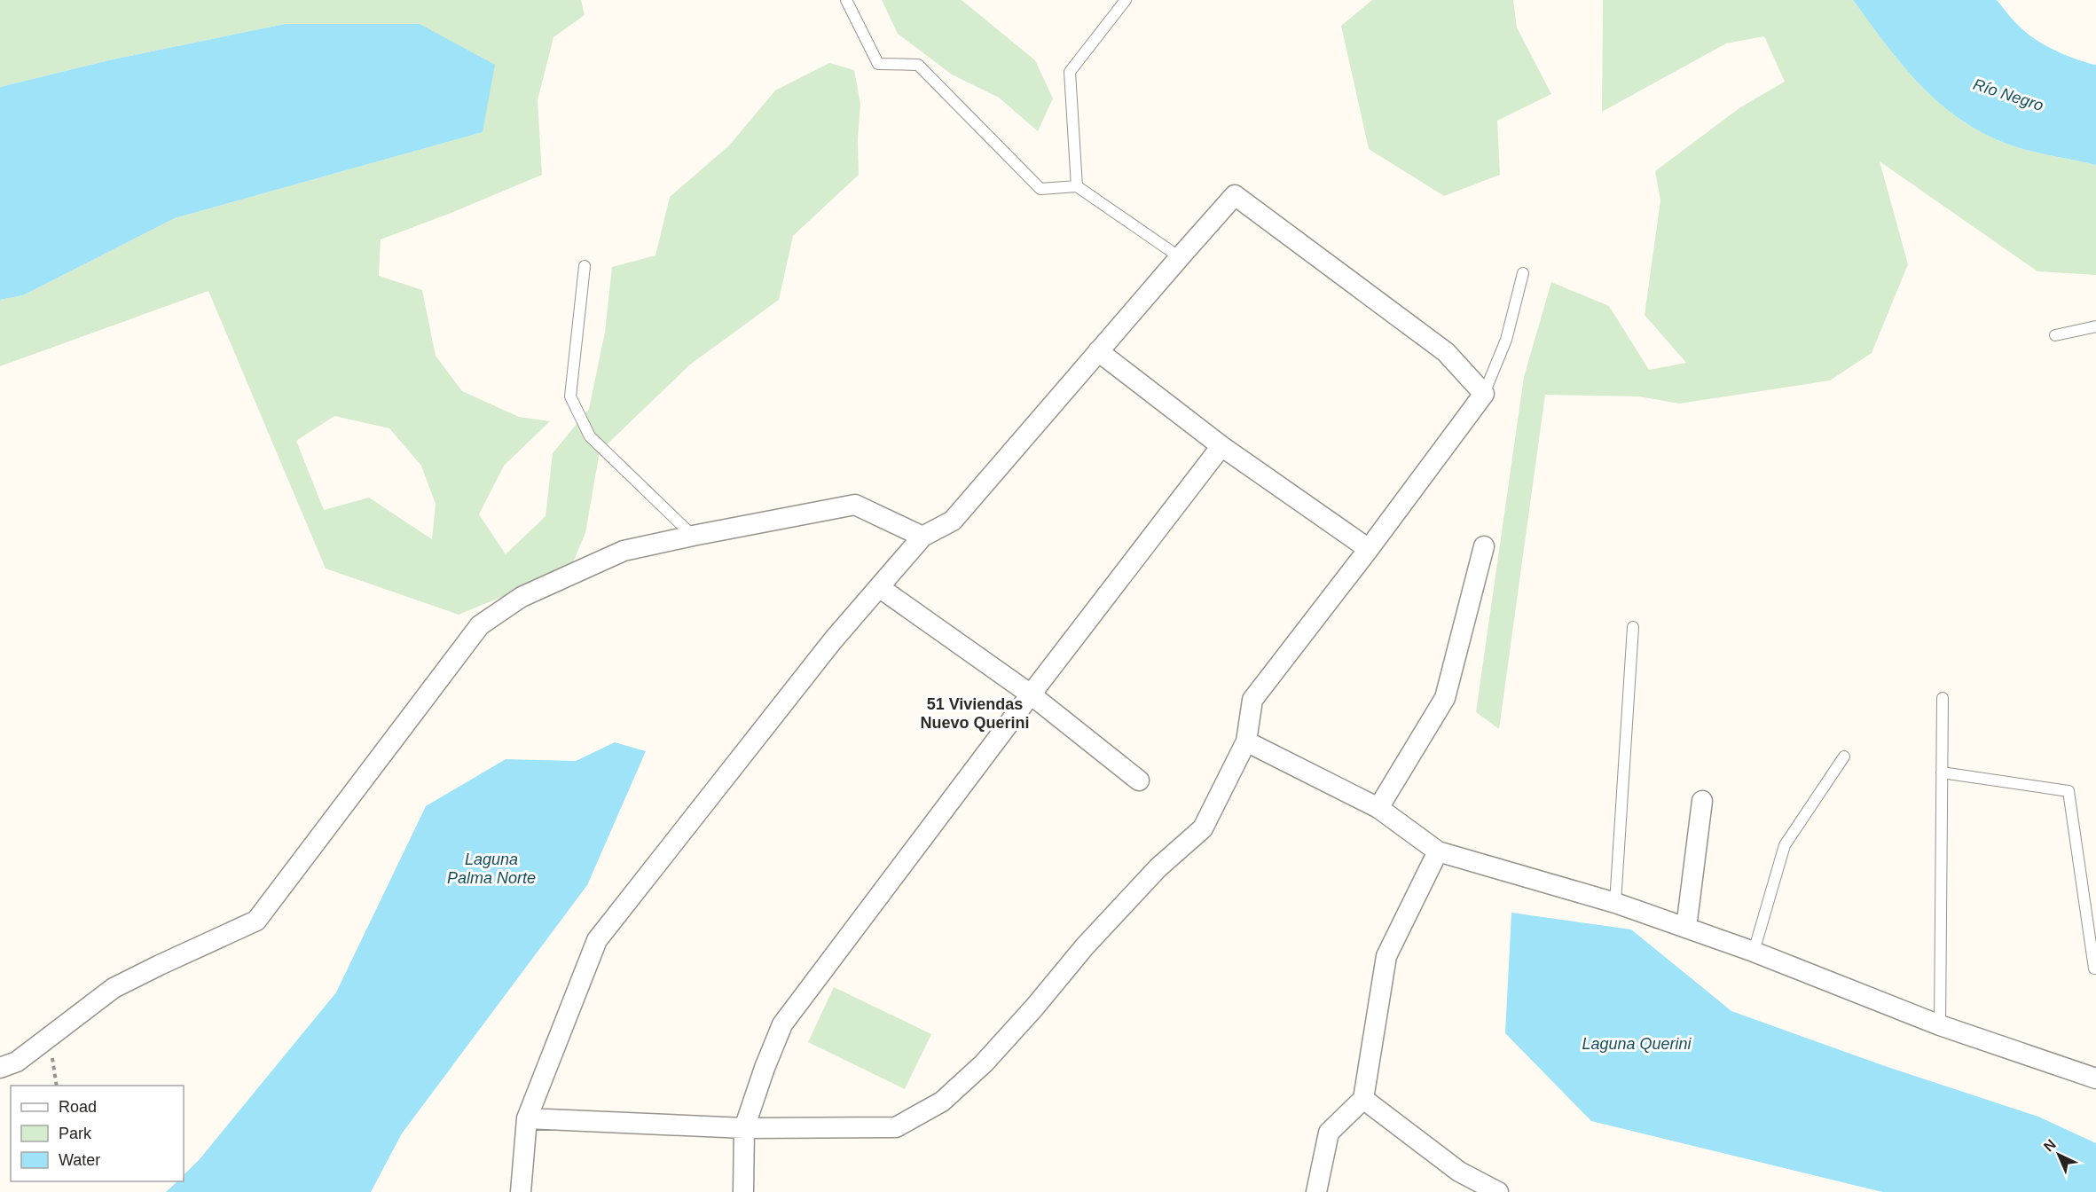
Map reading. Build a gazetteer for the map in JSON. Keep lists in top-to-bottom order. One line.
{"districts":["51 Viviendas Nuevo Querini"],"water":["Río Negro","Laguna Palma Norte","Laguna Querini"],"legend":["Road","Park","Water"],"north":"top left"}
